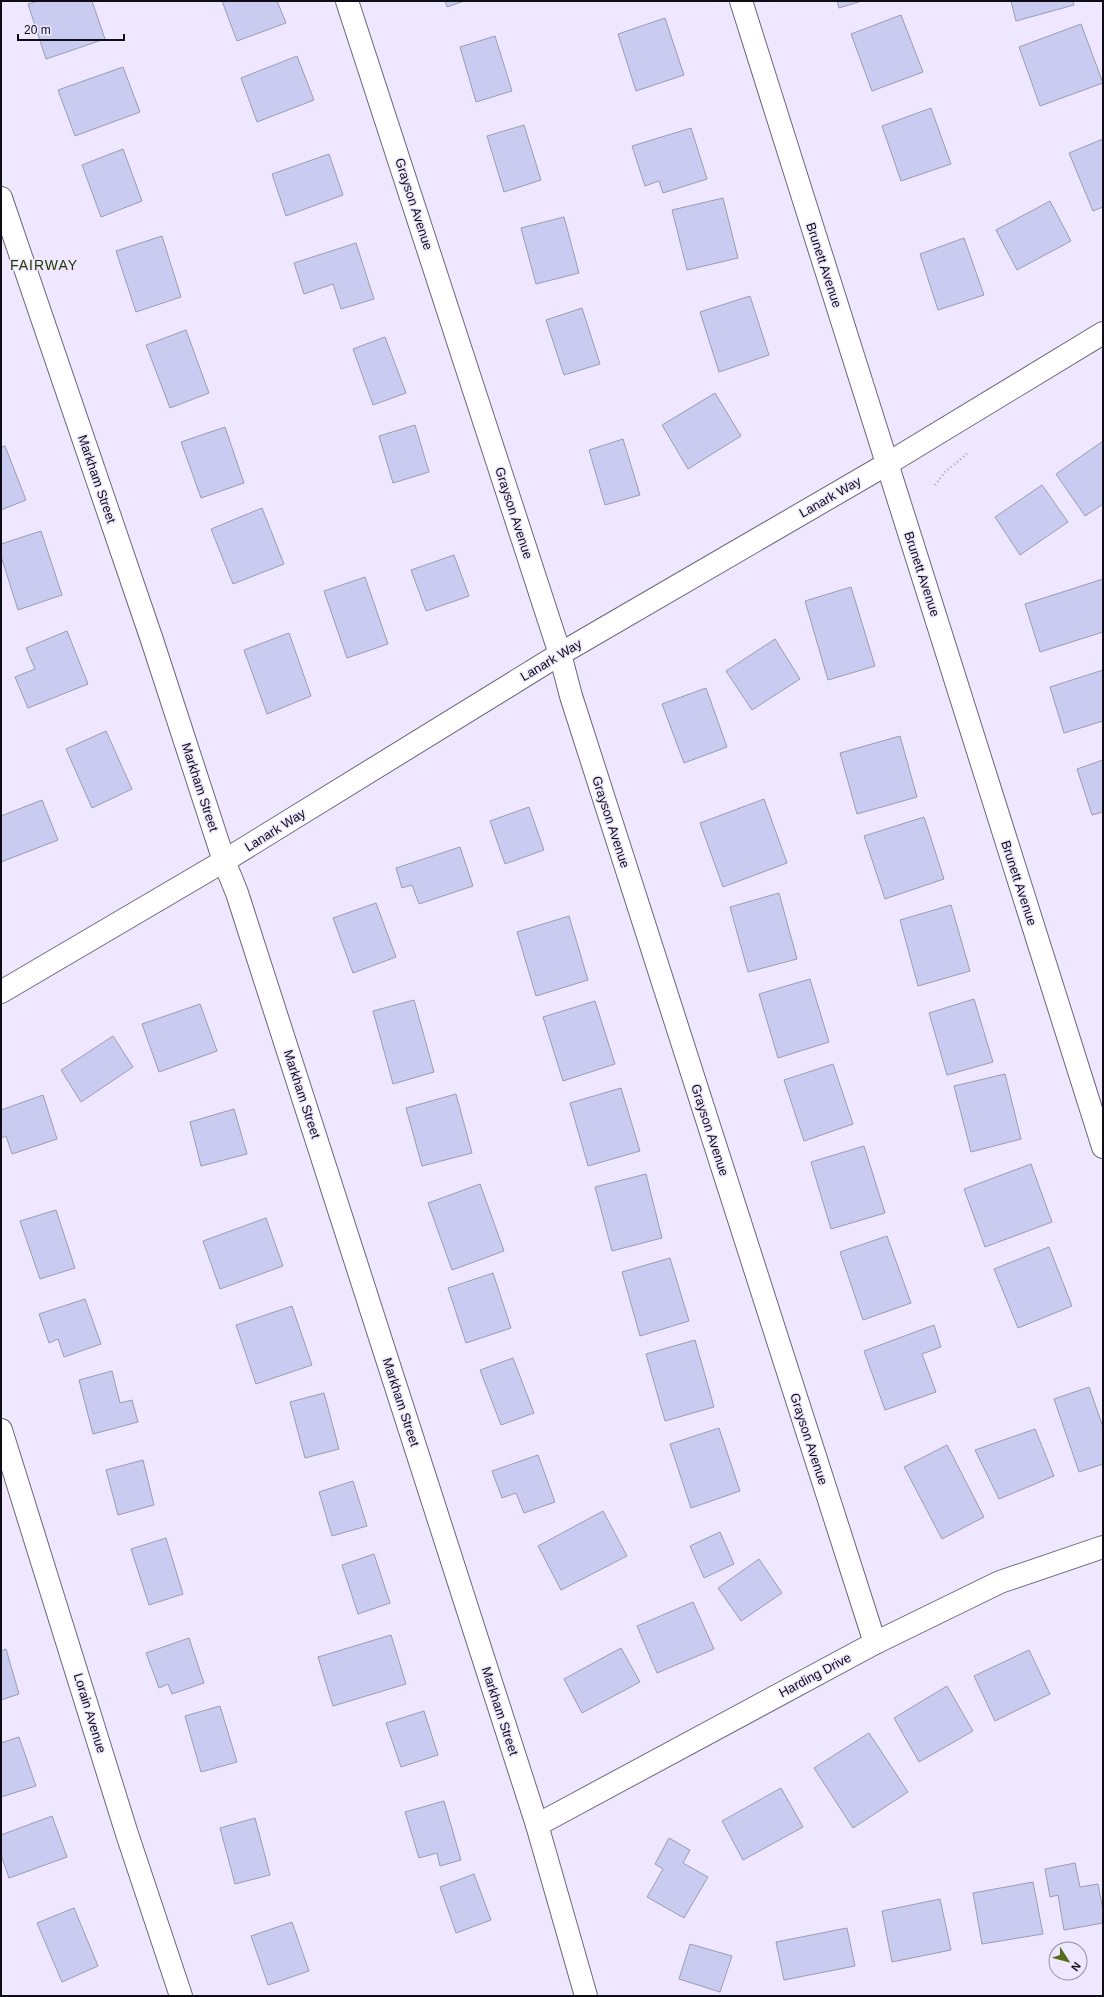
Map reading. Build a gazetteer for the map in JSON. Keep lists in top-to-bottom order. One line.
{"streets":{"street":["Grayson Avenue","Brunett Avenue","Markham Street","Lanark Way","Harding Drive","Lorain Avenue"]},"crossings":[["Grayson Avenue","Lanark Way"],["Grayson Avenue","Harding Drive"],["Brunett Avenue","Lanark Way"],["Markham Street","Lanark Way"],["Markham Street","Harding Drive"]],"districts":["FAIRWAY"],"scale_bar":"20 m","north":"bottom right"}
